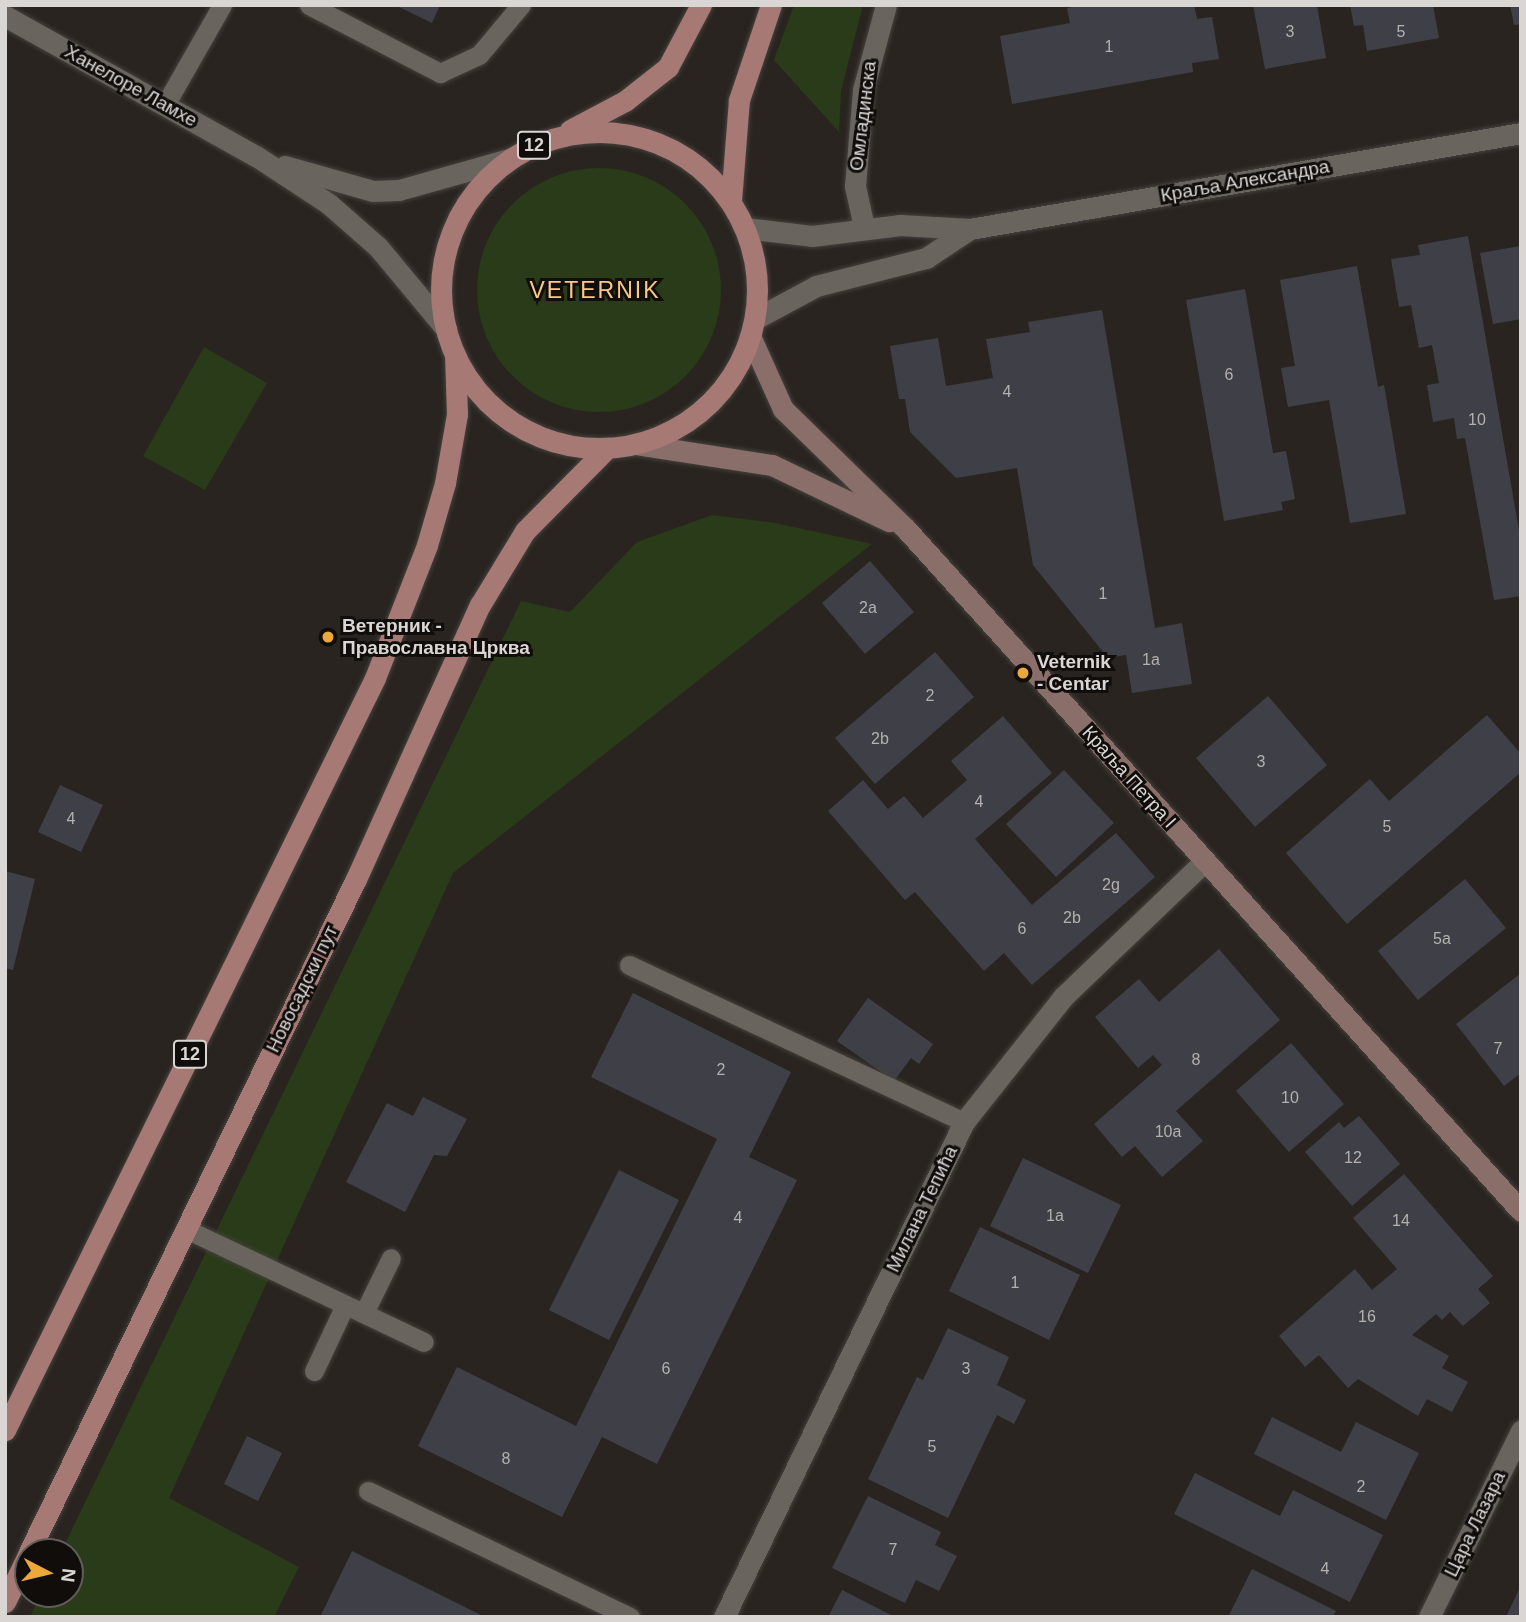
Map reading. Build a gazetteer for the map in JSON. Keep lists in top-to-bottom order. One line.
{"streets":{"main road":["12","Новосадски пут"],"street":["Ханелоре Ламхе","Омладинска","Краља Александра","Краља Петра I","Милана Тепића","Цара Лазара"]},"crossings":[["Ханелоре Ламхе","12"],["12","Краља Петра I"],["12","Новосадски пут"],["Краља Петра I","Милана Тепића"]],"districts":["VETERNIK"],"places":["Ветерник - Православна Црква","Veternik - Centar"],"house_numbers":["3","5","1","6","4","10","1","2a","1a","2","2b","3","4","4","5","2g","2b","6","5a","7","8","2","10","10a","12","1a","4","14","1","16","6","3","5","8","2","7","4"],"north":"right"}
